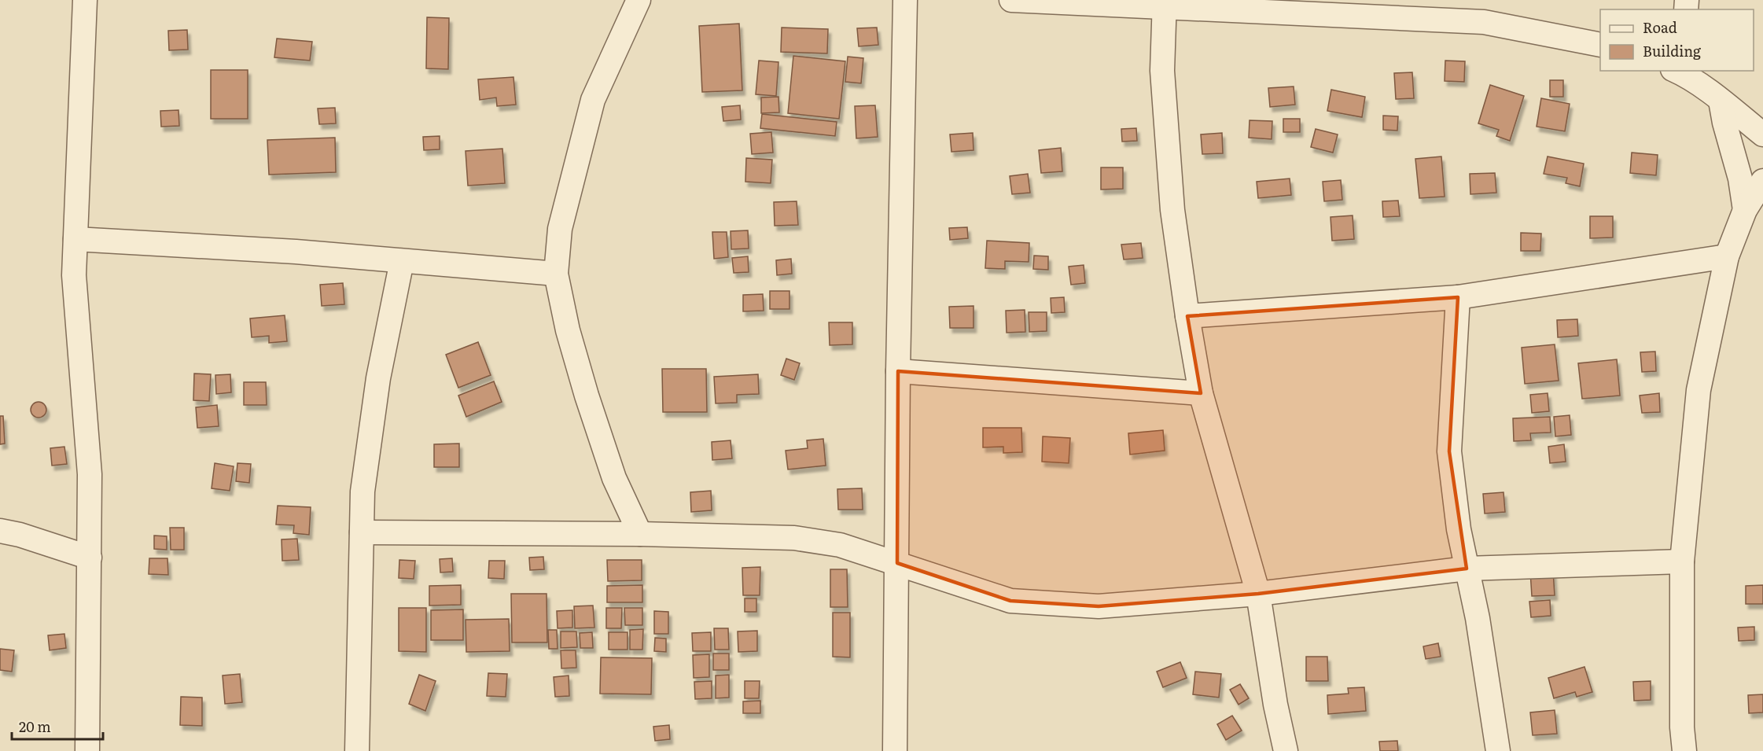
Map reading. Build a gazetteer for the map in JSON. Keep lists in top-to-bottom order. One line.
{"legend":["Road","Building"],"scale_bar":"20 m"}
